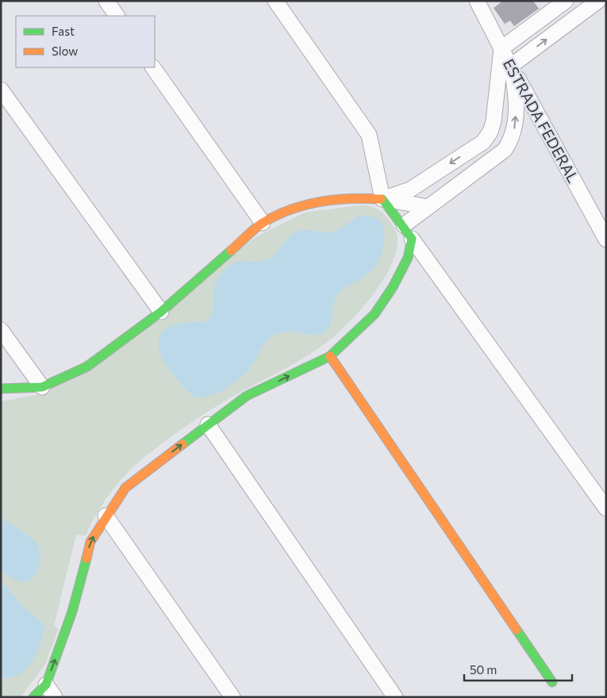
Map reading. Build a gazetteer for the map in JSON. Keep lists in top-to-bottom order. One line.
{"streets":{"street":["ESTRADA FEDERAL"]},"legend":["Fast","Slow"],"scale_bar":"50 m"}
